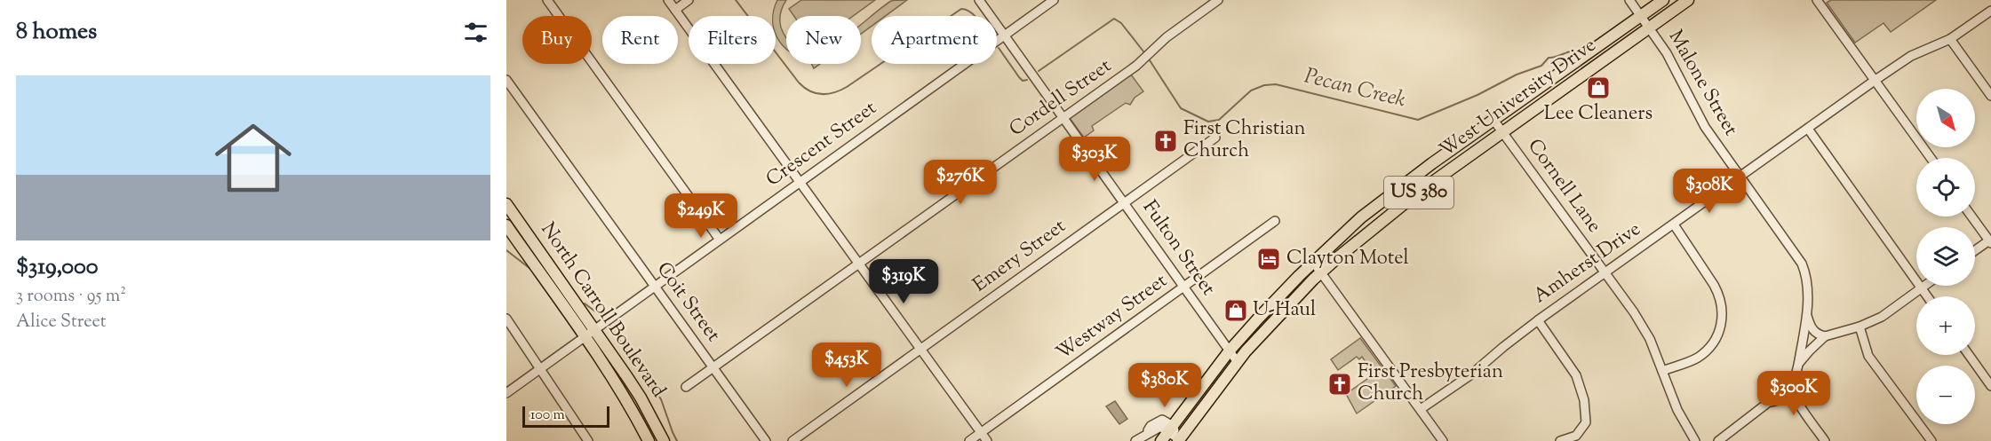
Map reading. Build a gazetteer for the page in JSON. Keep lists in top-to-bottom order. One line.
{"streets":{"main road":["West University Drive","US 380","North Carroll Boulevard"],"street":["Malone Street","Cordell Street","Crescent Street","Cornell Lane","Fulton Street","Emery Street","Amherst Drive","Coit Street","Westway Street"]},"crossings":[["Malone Street","West University Drive"],["Malone Street","Amherst Drive"],["Cordell Street","Fulton Street"],["Cordell Street","Coit Street"],["West University Drive","Cornell Lane"],["West University Drive","Fulton Street"],["Crescent Street","Fulton Street"],["Crescent Street","Coit Street"],["Crescent Street","North Carroll Boulevard"],["Cornell Lane","Amherst Drive"],["Fulton Street","Emery Street"],["Fulton Street","Westway Street"]],"water":["Pecan Creek"],"places":{"shop":["Lee Cleaners","U-Haul"],"church":["First Christian Church","First Presbyterian Church"],"hotel":["Clayton Motel"]},"scale_bar":"100 m","north":"bottom right","page":{"heading":"8 homes","chip":["Buy","Rent","Filters","New","Apartment"],"list":[{"name":"$319,000","note":"3 rooms · 95 m² · Alice Street"}],"map_buttons":["+","−"],"price":["$303K","$276K","$308K","$249K","$319K","$453K","$380K","$300K"],"scale":"100 m"}}
